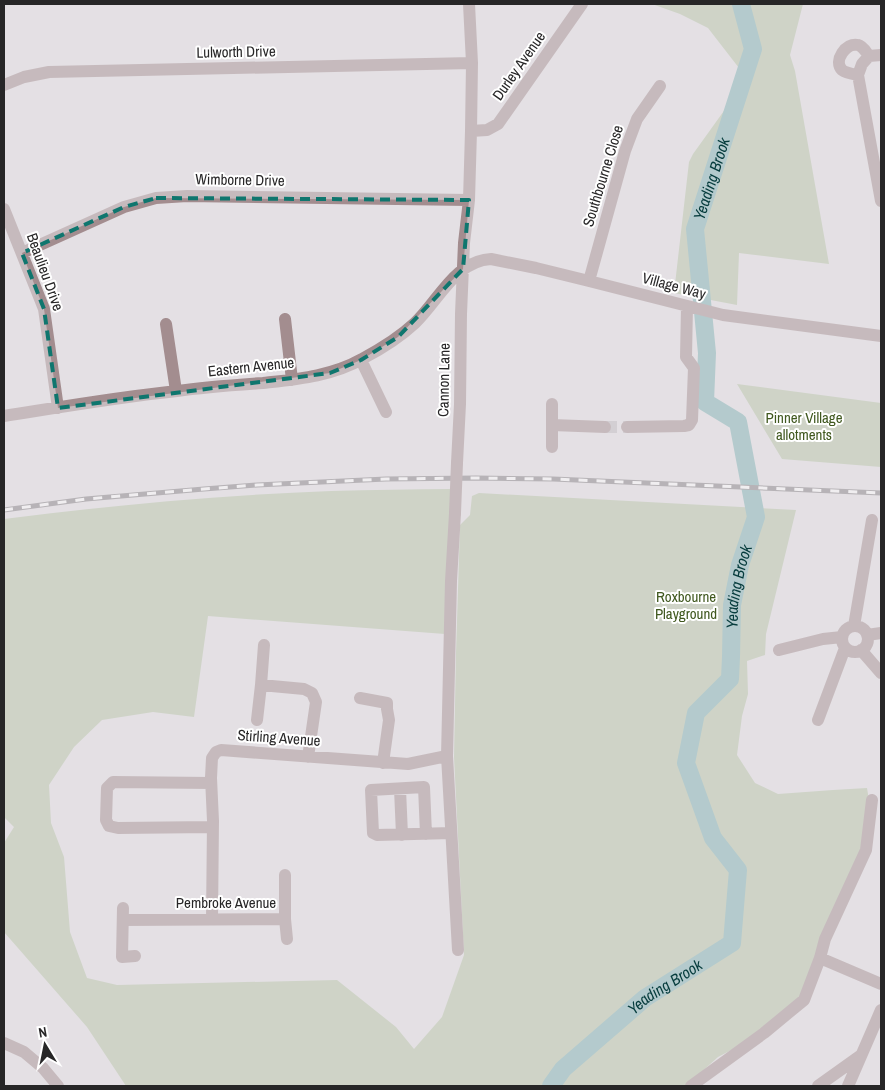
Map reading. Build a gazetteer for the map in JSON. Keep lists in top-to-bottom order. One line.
{"streets":{"street":["Lulworth Drive","Durley Avenue","Southbourne Close","Wimborne Drive","Beaulieu Drive","Village Way","Eastern Avenue","Cannon Lane","Stirling Avenue","Pembroke Avenue"]},"crossings":[["Lulworth Drive","Cannon Lane"],["Durley Avenue","Cannon Lane"],["Southbourne Close","Village Way"],["Wimborne Drive","Beaulieu Drive"],["Wimborne Drive","Cannon Lane"],["Beaulieu Drive","Eastern Avenue"],["Village Way","Eastern Avenue"],["Village Way","Cannon Lane"],["Eastern Avenue","Cannon Lane"],["Cannon Lane","Stirling Avenue"],["Stirling Avenue","Pembroke Avenue"]],"water":["Yeading Brook"],"parks":["Pinner Village allotments","Roxbourne Playground"],"north":"top"}
